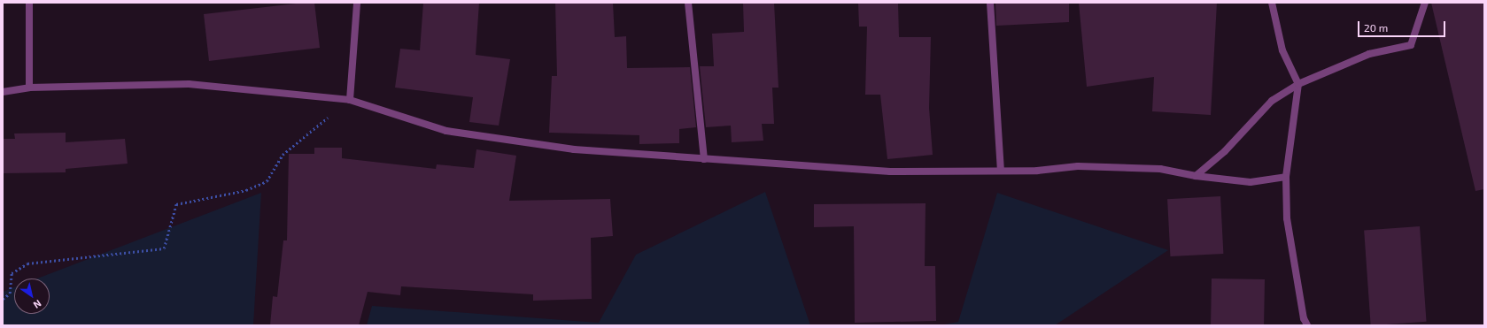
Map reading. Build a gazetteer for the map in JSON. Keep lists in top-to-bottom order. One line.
{"scale_bar":"20 m","north":"bottom right"}
